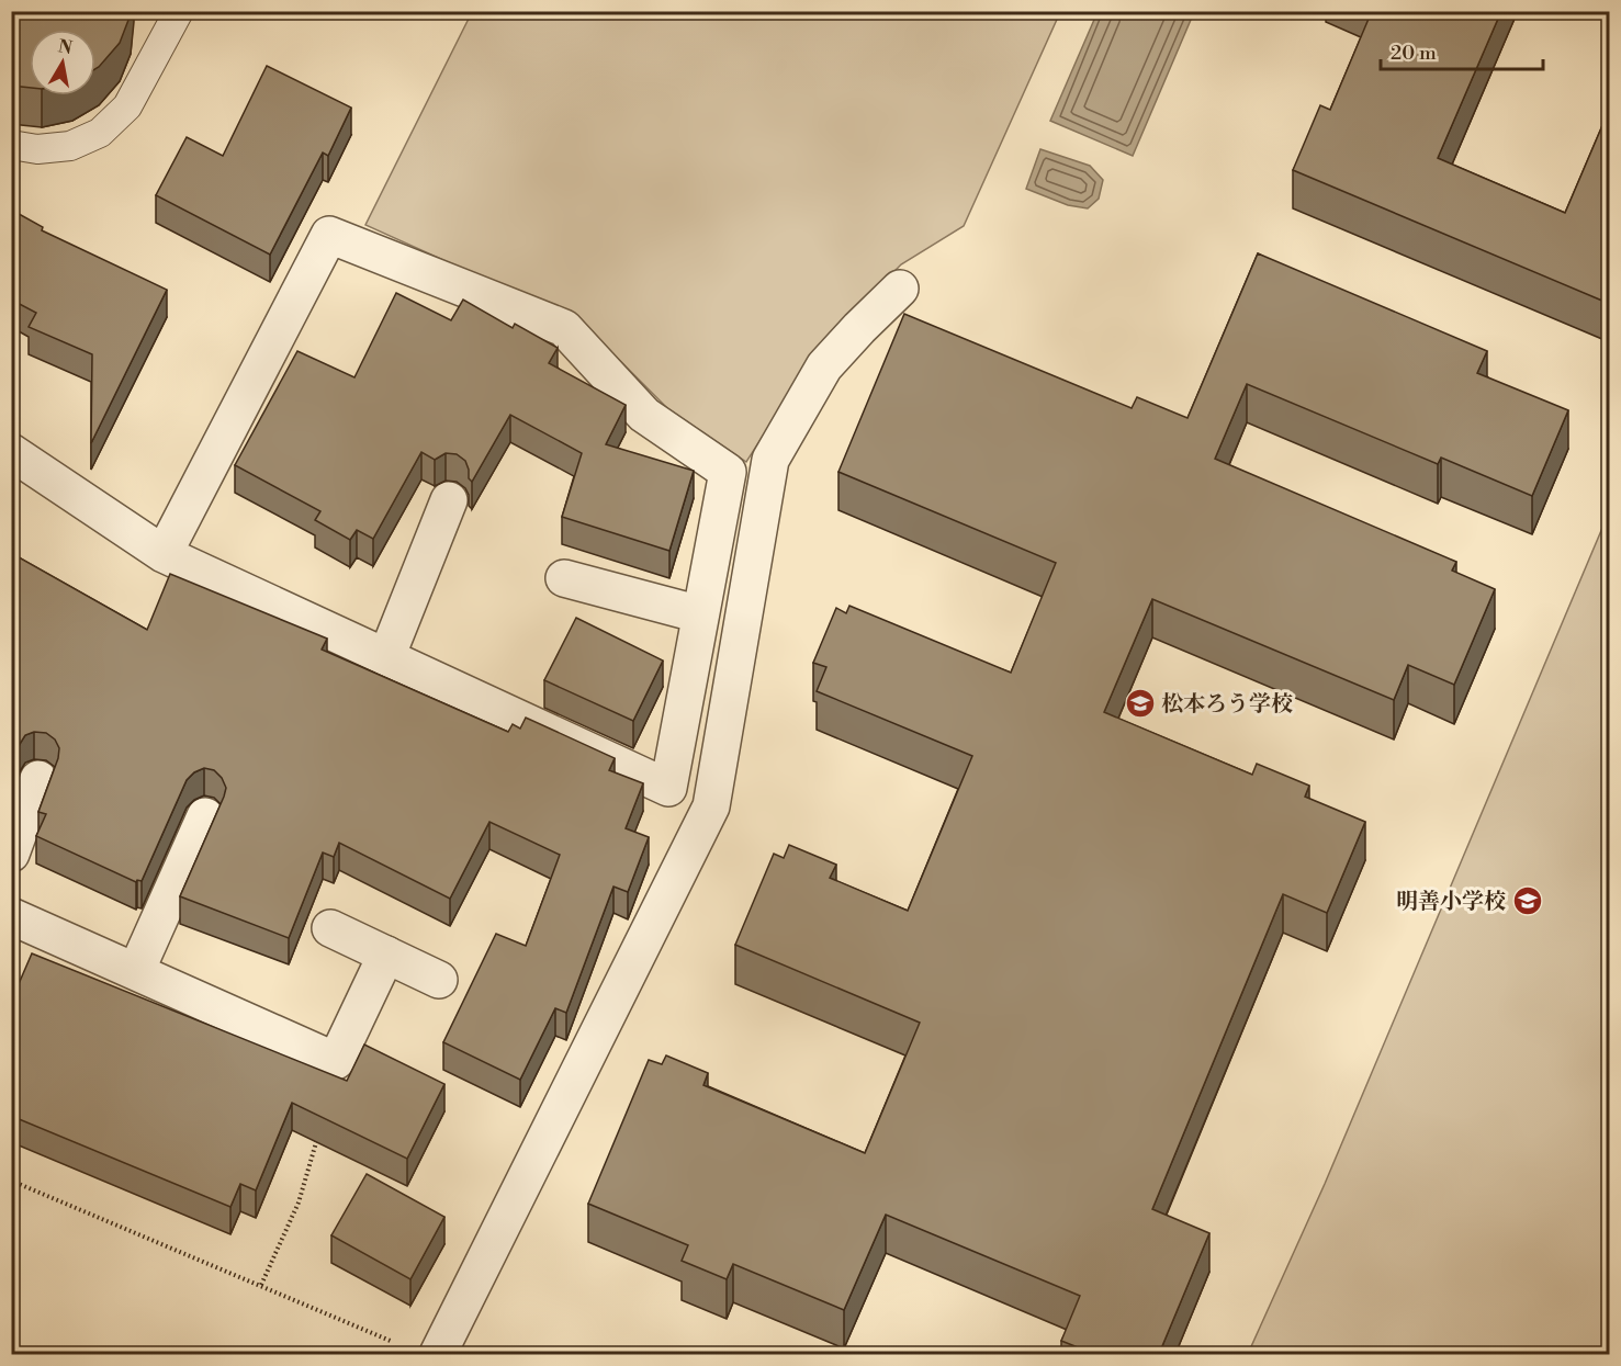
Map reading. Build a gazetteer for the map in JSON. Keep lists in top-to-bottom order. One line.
{"places":{"school or university":["松本ろう学校","明善小学校"]},"scale_bar":"20 m","north":"top"}
